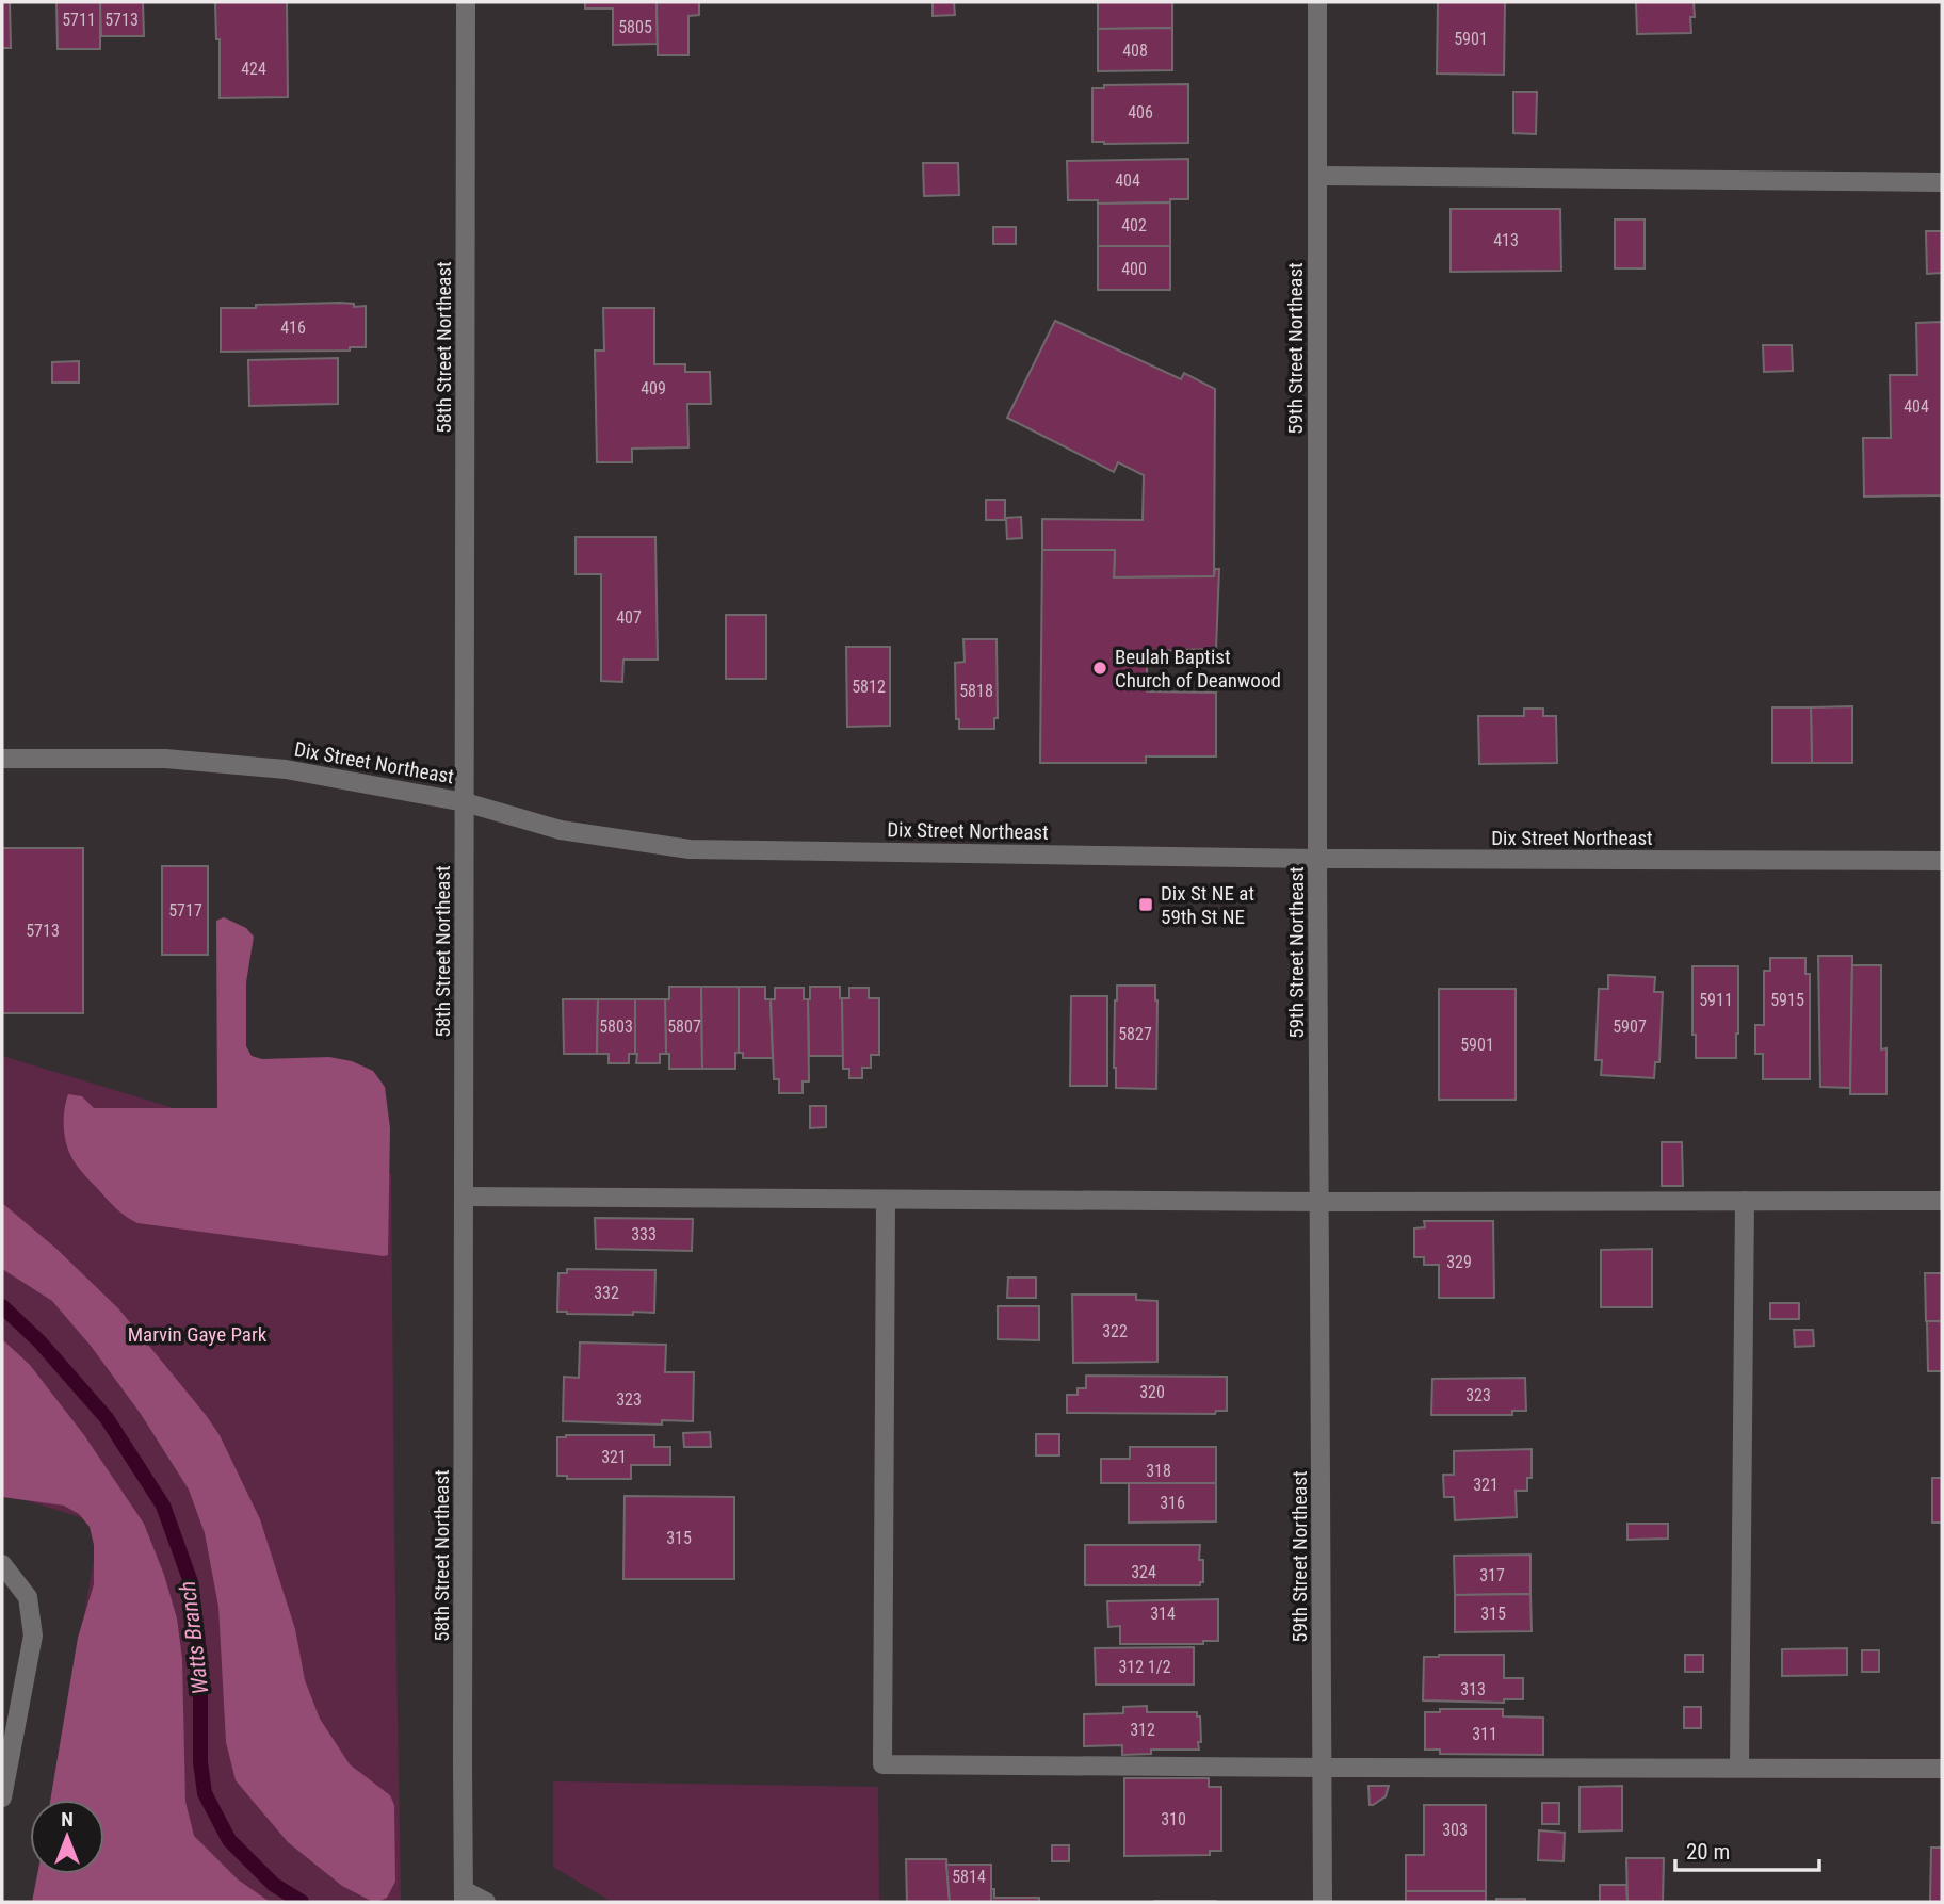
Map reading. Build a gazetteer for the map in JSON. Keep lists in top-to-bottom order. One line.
{"streets":{"street":["58th Street Northeast","59th Street Northeast","Dix Street Northeast"]},"crossings":[["58th Street Northeast","Dix Street Northeast"],["59th Street Northeast","Dix Street Northeast"]],"water":["Watts Branch"],"parks":["Marvin Gaye Park"],"places":{"other":["Beulah Baptist Church of Deanwood"],"transit":["Dix St NE at 59th St NE"]},"house_numbers":["5711","5713","5805","5901","408","424","406","404","402","413","400","416","409","404","407","5812","5818","5717","5713","5911","5915","5803","5807","5907","5827","5901","333","329","332","322","320","323","323","321","318","321","316","315","324","317","314","315","312 1/2","313","312","311","310","303","5814"],"scale_bar":"20 m","north":"top"}
